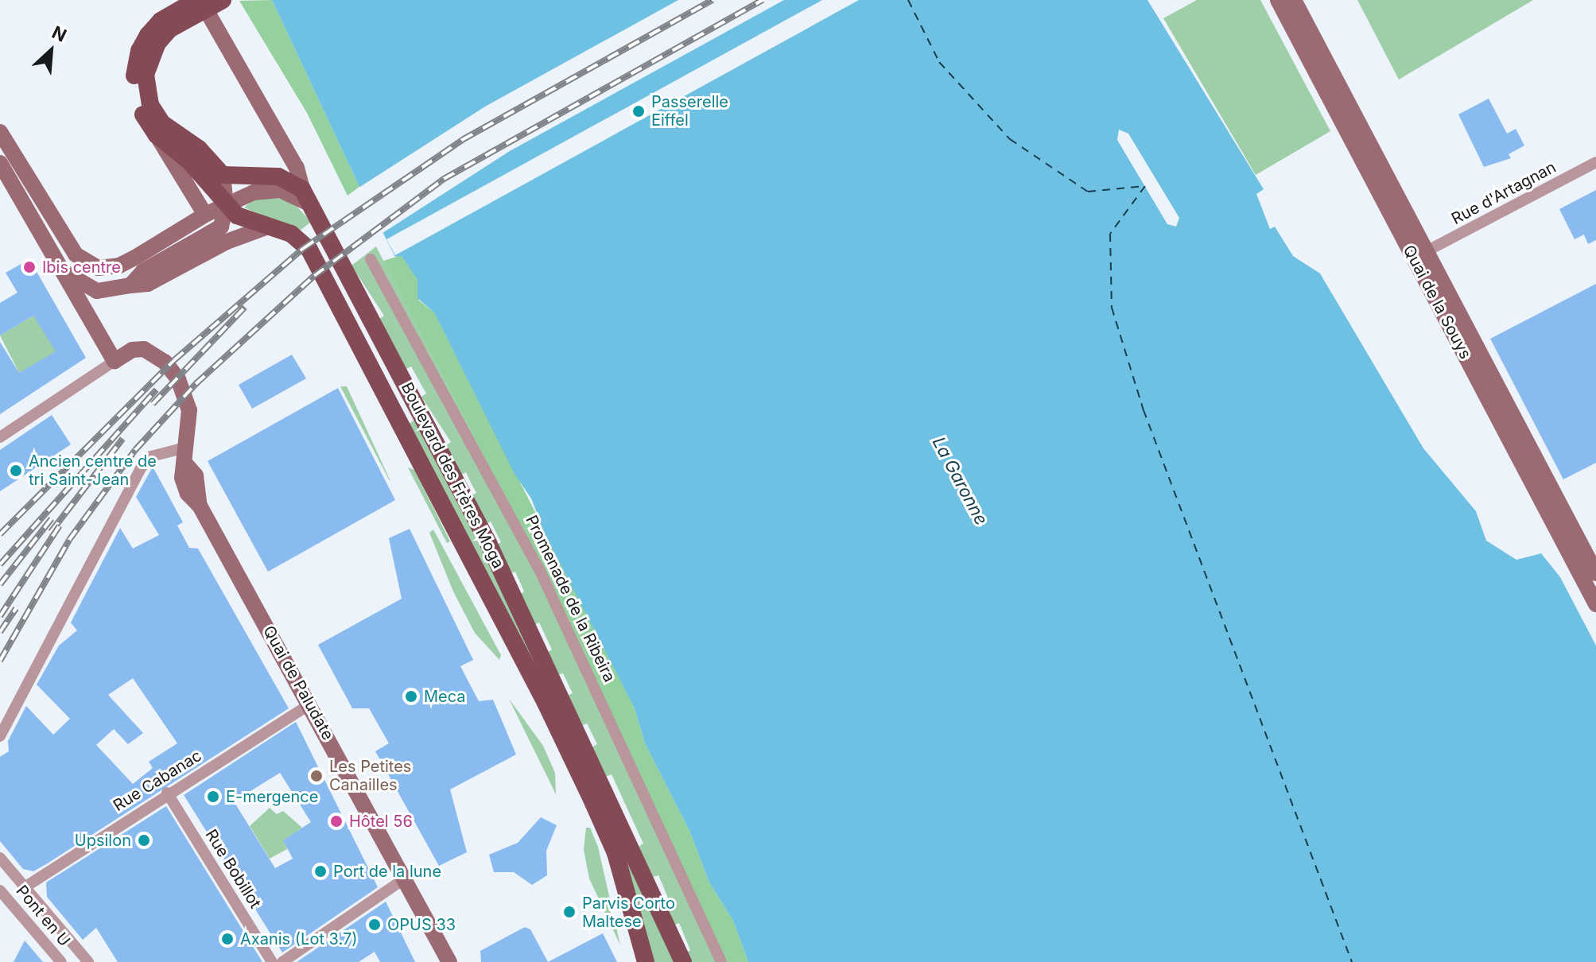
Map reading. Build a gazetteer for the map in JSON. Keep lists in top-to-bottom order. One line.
{"streets":{"main road":["Quai de la Souys","Boulevard des Frères Moga","Quai de Paludate"],"street":["Rue d'Artagnan","Promenade de la Ribeira","Rue Cabanac","Rue Bobillot","Pont en U"]},"crossings":[["Rue d'Artagnan","Quai de la Souys"],["Quai de Paludate","Rue Cabanac"],["Rue Cabanac","Rue Bobillot"]],"water":["La Garonne"],"places":["Passerelle Eiffel","Ibis centre","Ancien centre de tri Saint-Jean","Meca","Les Petites Canailles","E-mergence","Hôtel 56","Upsilon","Port de la lune","Parvis Corto Maltese","OPUS 33","Axanis (Lot 3.7)"],"north":"top right"}
